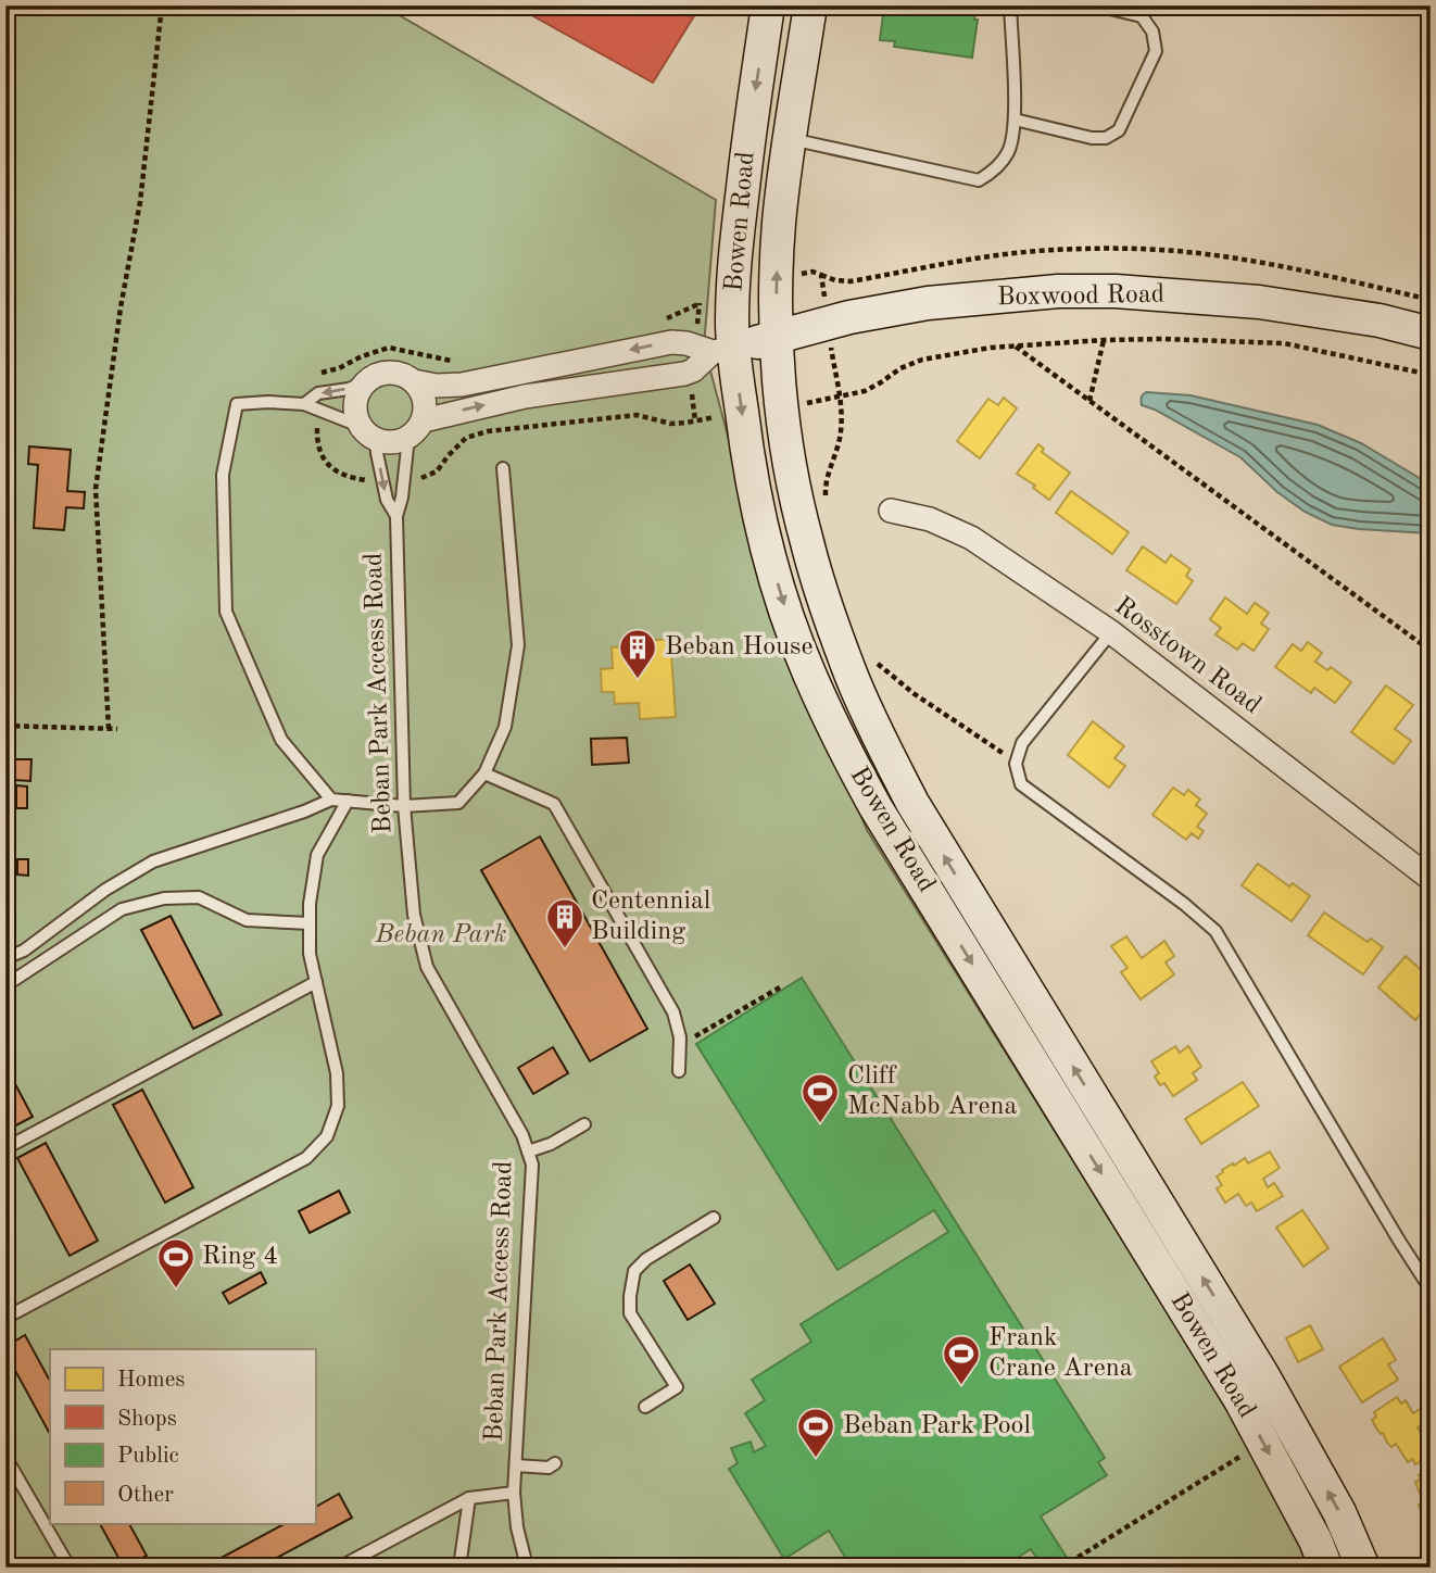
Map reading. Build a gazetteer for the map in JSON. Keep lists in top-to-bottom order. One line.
{"streets":{"main road":["Bowen Road","Boxwood Road"],"street":["Rosstown Road"],"lane":["Beban Park Access Road"]},"crossings":[["Bowen Road","Boxwood Road"]],"parks":["Beban Park"],"places":{"building":["Beban House","Centennial Building"],"sports":["Cliff McNabb Arena","Ring 4","Frank Crane Arena","Beban Park Pool"]},"legend":["Homes","Shops","Public","Other"]}
